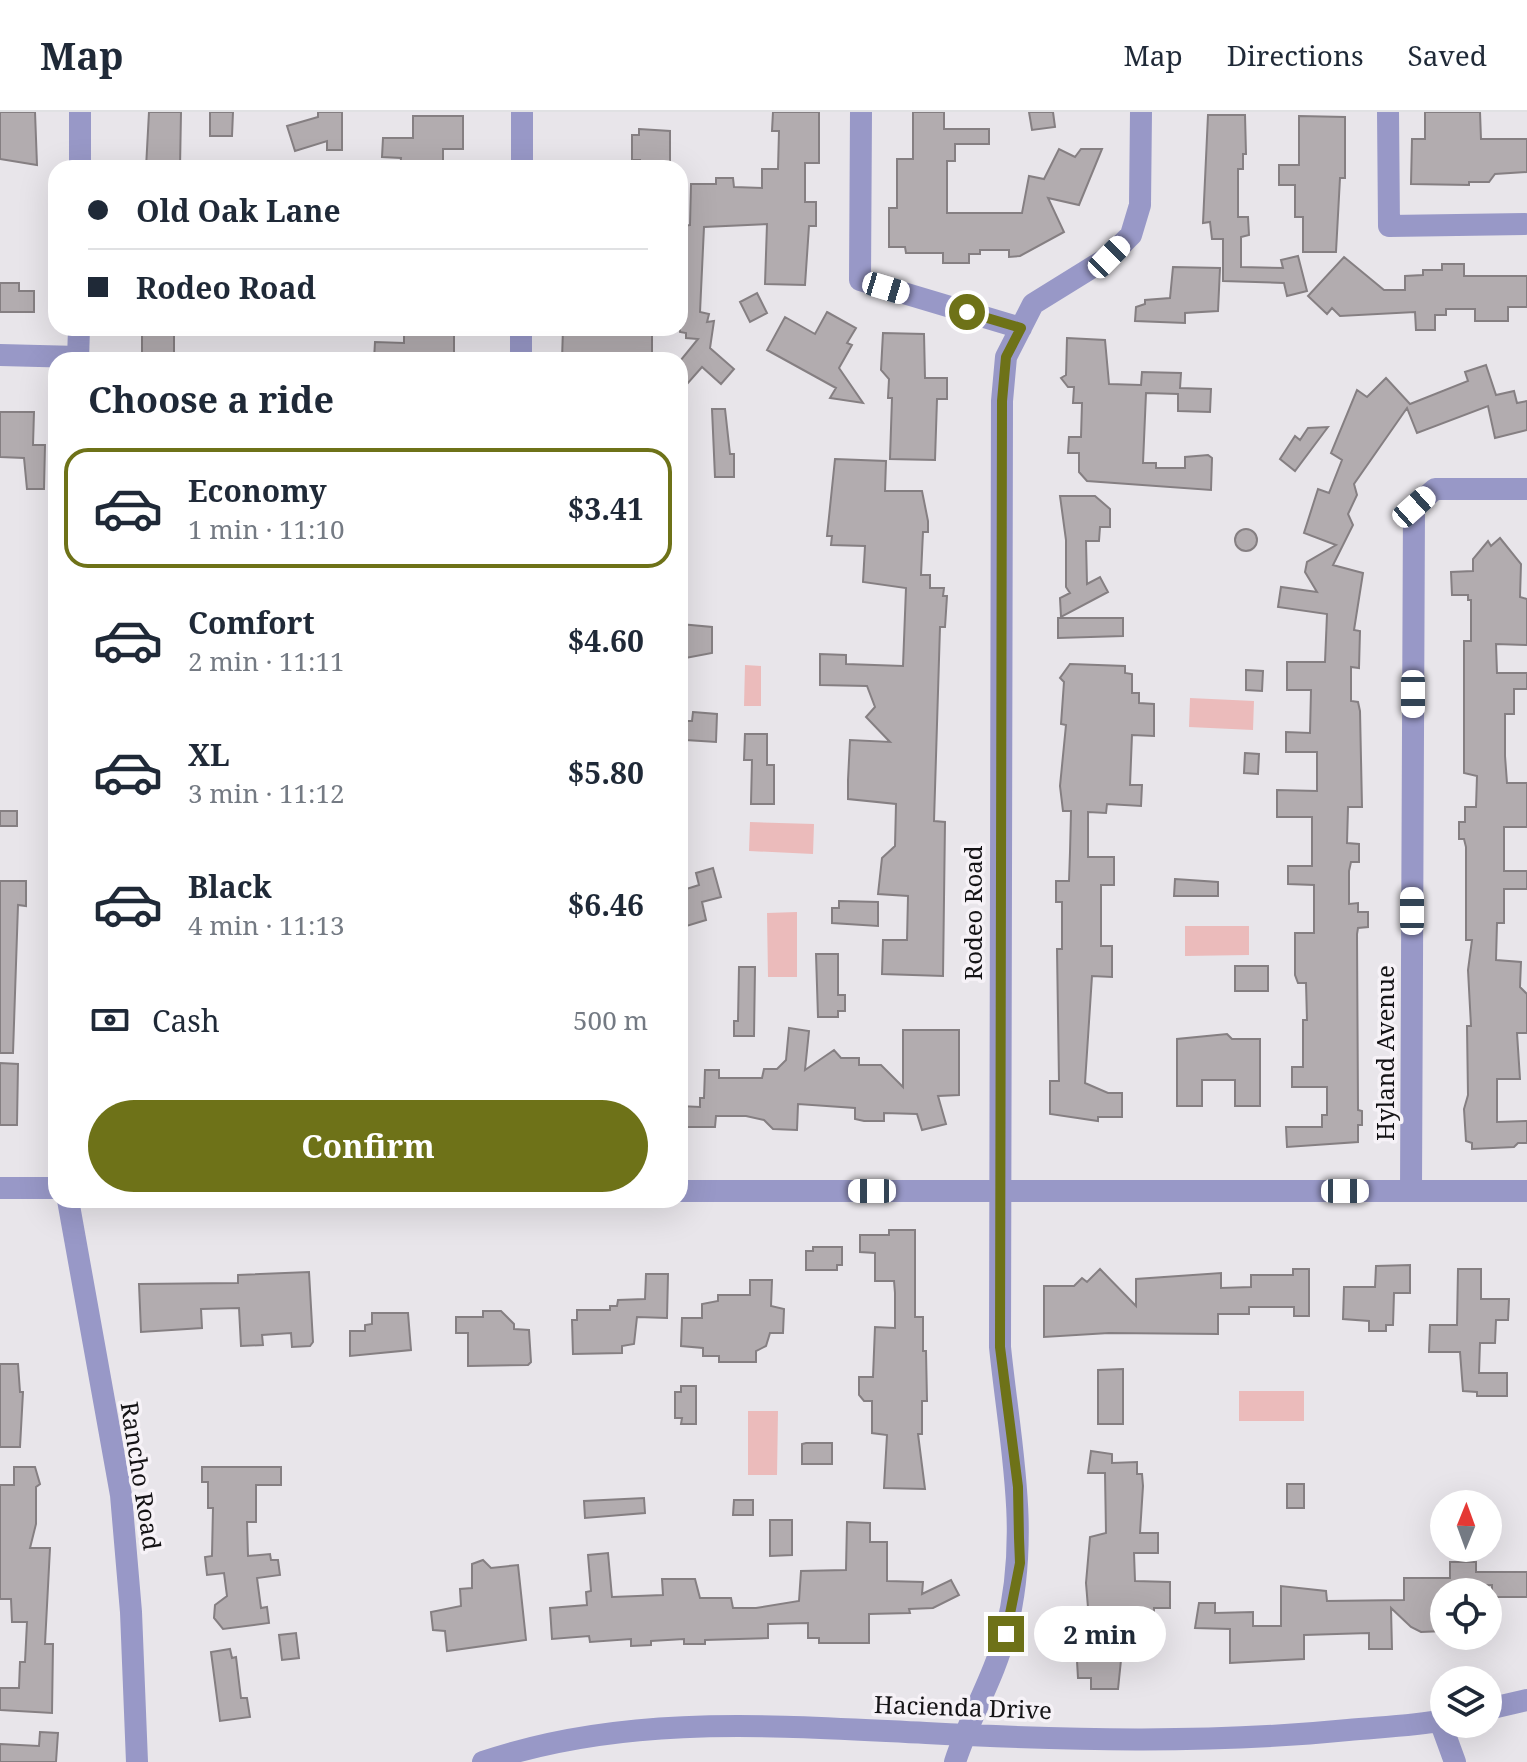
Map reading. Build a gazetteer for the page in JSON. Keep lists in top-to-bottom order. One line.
{"streets":{"street":["Rodeo Road","Hyland Avenue","Rancho Road","Hacienda Drive"]},"crossings":[["Rodeo Road","Hacienda Drive"]],"north":"top","page":{"header":"Map","nav":["Map","Directions","Saved"],"banner":["Old Oak Lane","Rodeo Road"],"heading":"Choose a ride","list":[{"name":"Economy","note":"1 min · 11:10","value":"$3.41"},{"name":"Comfort","note":"2 min · 11:11","value":"$4.60"},{"name":"XL","note":"3 min · 11:12","value":"$5.80"},{"name":"Black","note":"4 min · 11:13","value":"$6.46"}],"pay":["Cash","500 m"],"buttons":"Confirm","bubble":"2 min"}}
